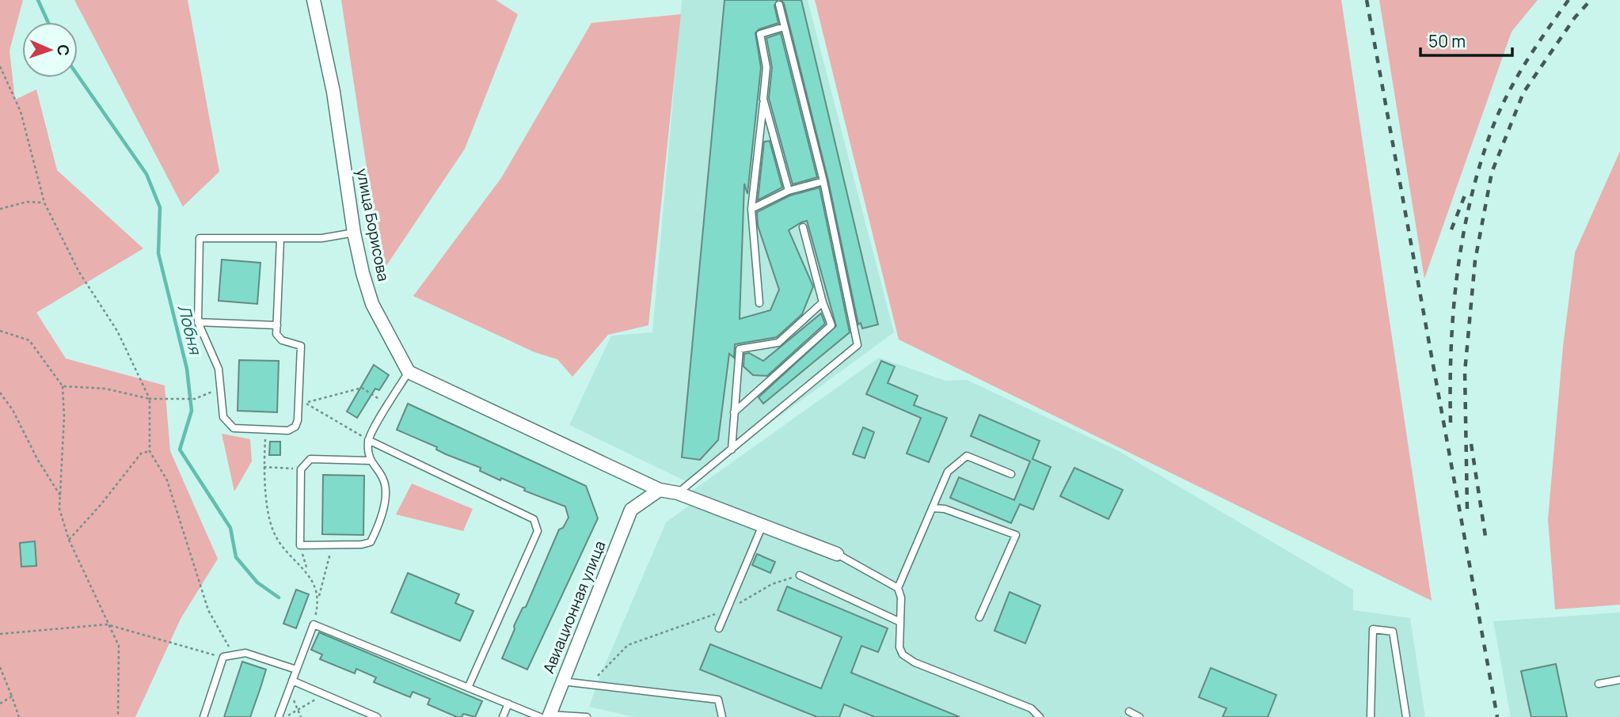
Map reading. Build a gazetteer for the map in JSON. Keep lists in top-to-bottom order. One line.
{"streets":{"street":["улица Борисова","Авиационная улица"]},"water":["Лобня"],"scale_bar":"50 m","north":"right"}
